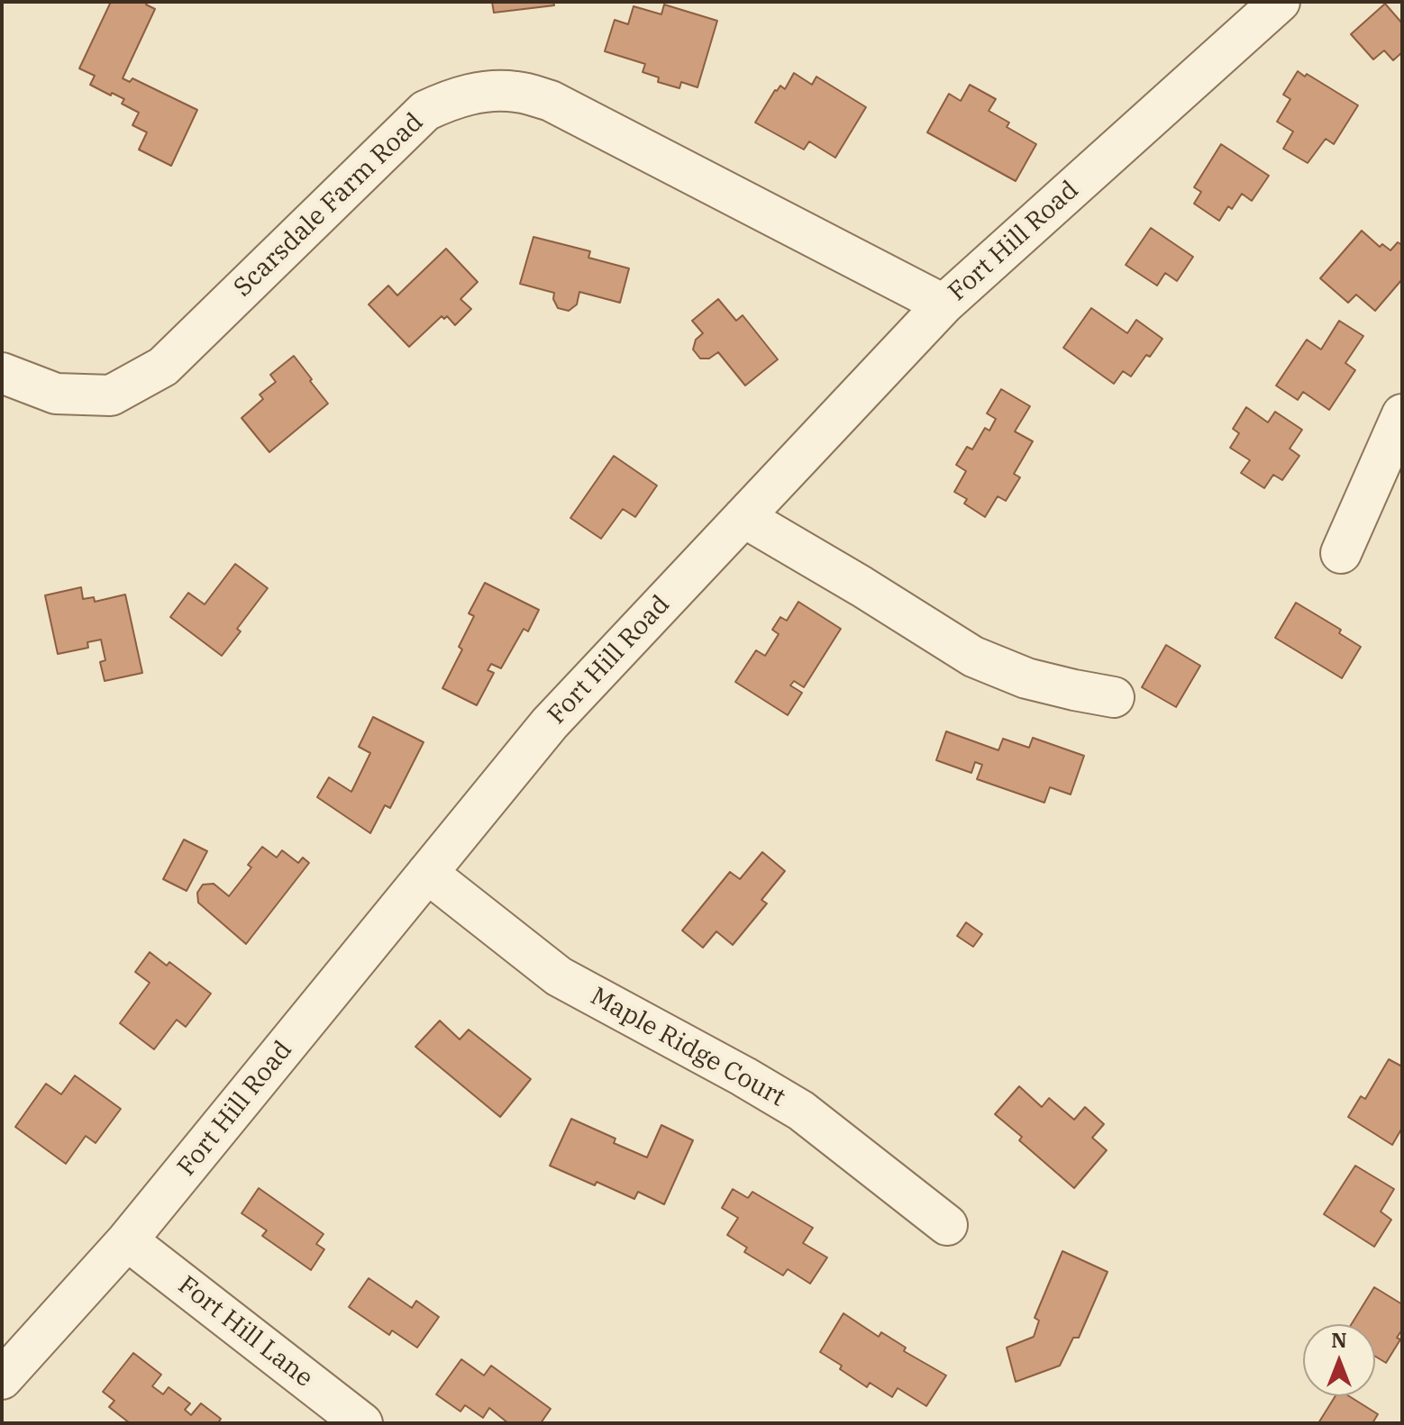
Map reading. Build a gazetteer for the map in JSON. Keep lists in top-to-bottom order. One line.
{"streets":{"street":["Scarsdale Farm Road","Fort Hill Road","Maple Ridge Court","Fort Hill Lane"]},"crossings":[["Scarsdale Farm Road","Fort Hill Road"],["Fort Hill Road","Maple Ridge Court"],["Fort Hill Road","Fort Hill Lane"]],"north":"top"}
